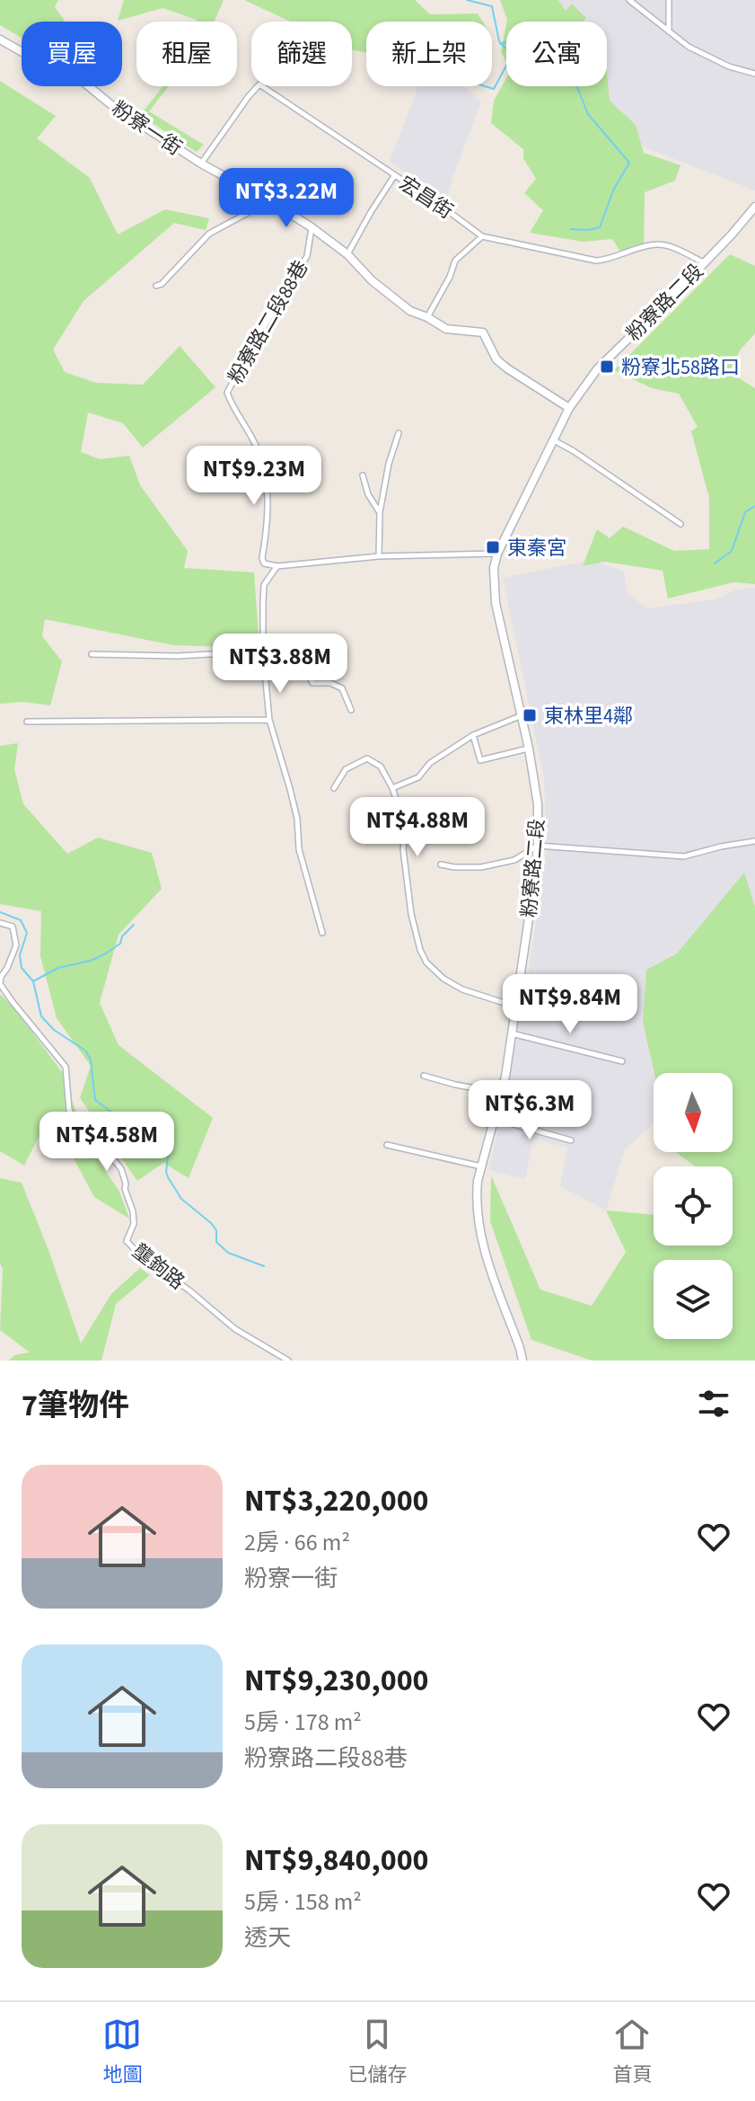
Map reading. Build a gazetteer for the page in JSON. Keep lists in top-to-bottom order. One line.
{"streets":{"main road":["粉寮一街","粉寮路二段"],"street":["宏昌街","粉寮路二段88巷","壟鉤路"]},"crossings":[["粉寮一街","宏昌街"],["粉寮一街","粉寮路二段"],["粉寮一街","粉寮路二段88巷"],["宏昌街","粉寮路二段"]],"places":{"transit":["粉寮北58路口","東秦宮","東林里4鄰"]},"north":"bottom","page":{"chip":["買屋","租屋","篩選","新上架","公寓"],"price":["NT$3.22M","NT$9.23M","NT$3.88M","NT$4.88M","NT$9.84M","NT$6.3M","NT$4.58M"],"heading":"7筆物件","list":[{"name":"NT$3,220,000","note":"2房 · 66 m² · 粉寮一街"},{"name":"NT$9,230,000","note":"5房 · 178 m² · 粉寮路二段88巷"},{"name":"NT$9,840,000","note":"5房 · 158 m² · 透天"}],"tabs":["地圖","已儲存","首頁"]}}
